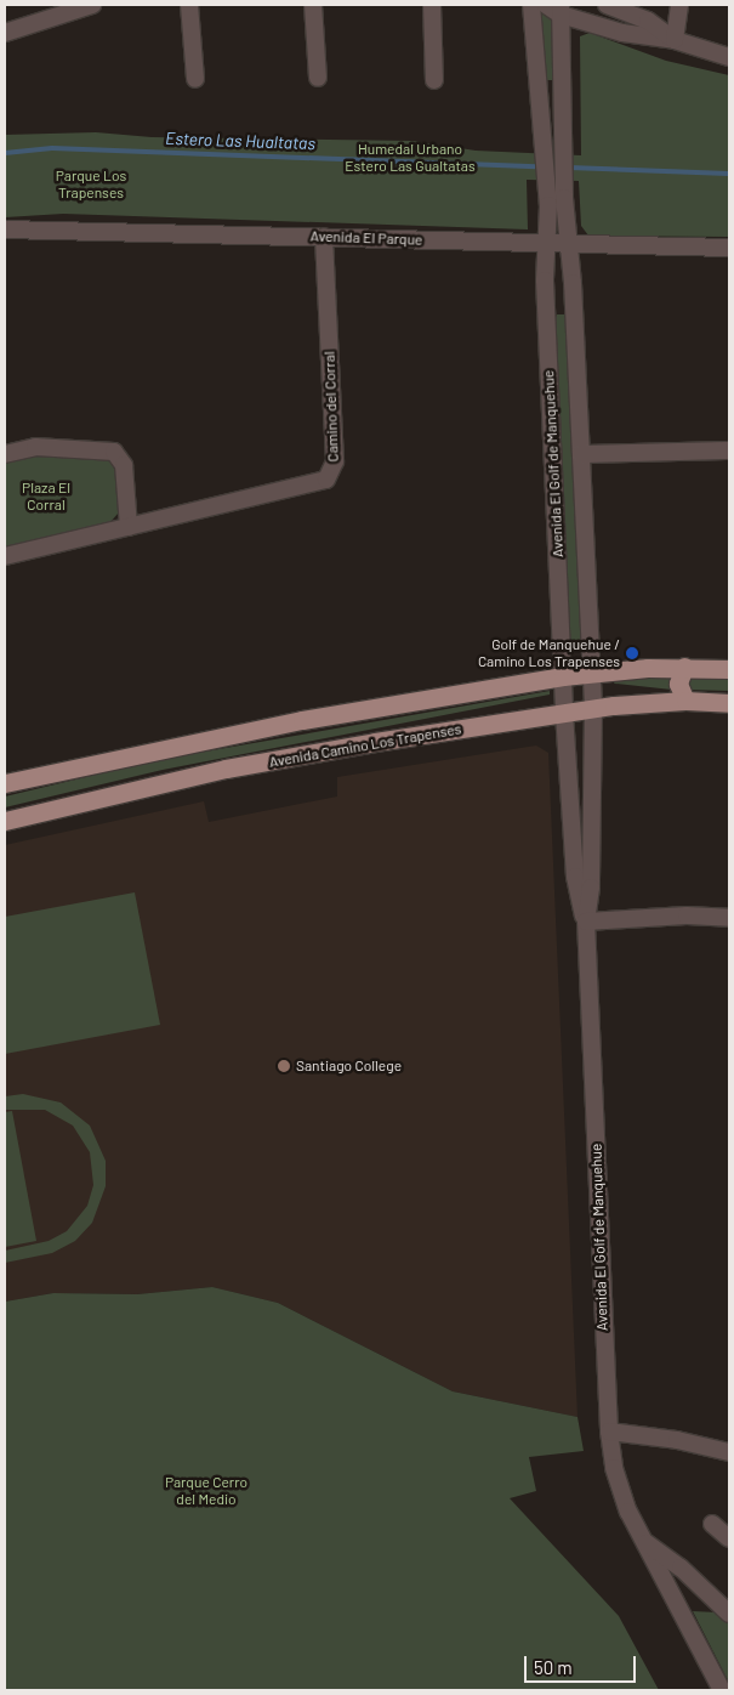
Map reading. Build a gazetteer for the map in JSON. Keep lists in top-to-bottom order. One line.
{"streets":{"main road":["Avenida Camino Los Trapenses"],"street":["Avenida El Parque","Camino del Corral","Avenida El Golf de Manquehue"]},"crossings":[["Avenida El Parque","Camino del Corral"],["Avenida El Parque","Avenida El Golf de Manquehue"],["Avenida El Golf de Manquehue","Avenida Camino Los Trapenses"]],"water":["Estero Las Hualtatas"],"parks":["Humedal Urbano Estero Las Gualtatas","Parque Los Trapenses","Plaza El Corral","Parque Cerro del Medio"],"places":["Golf de Manquehue / Camino Los Trapenses","Santiago College"],"scale_bar":"50 m"}
